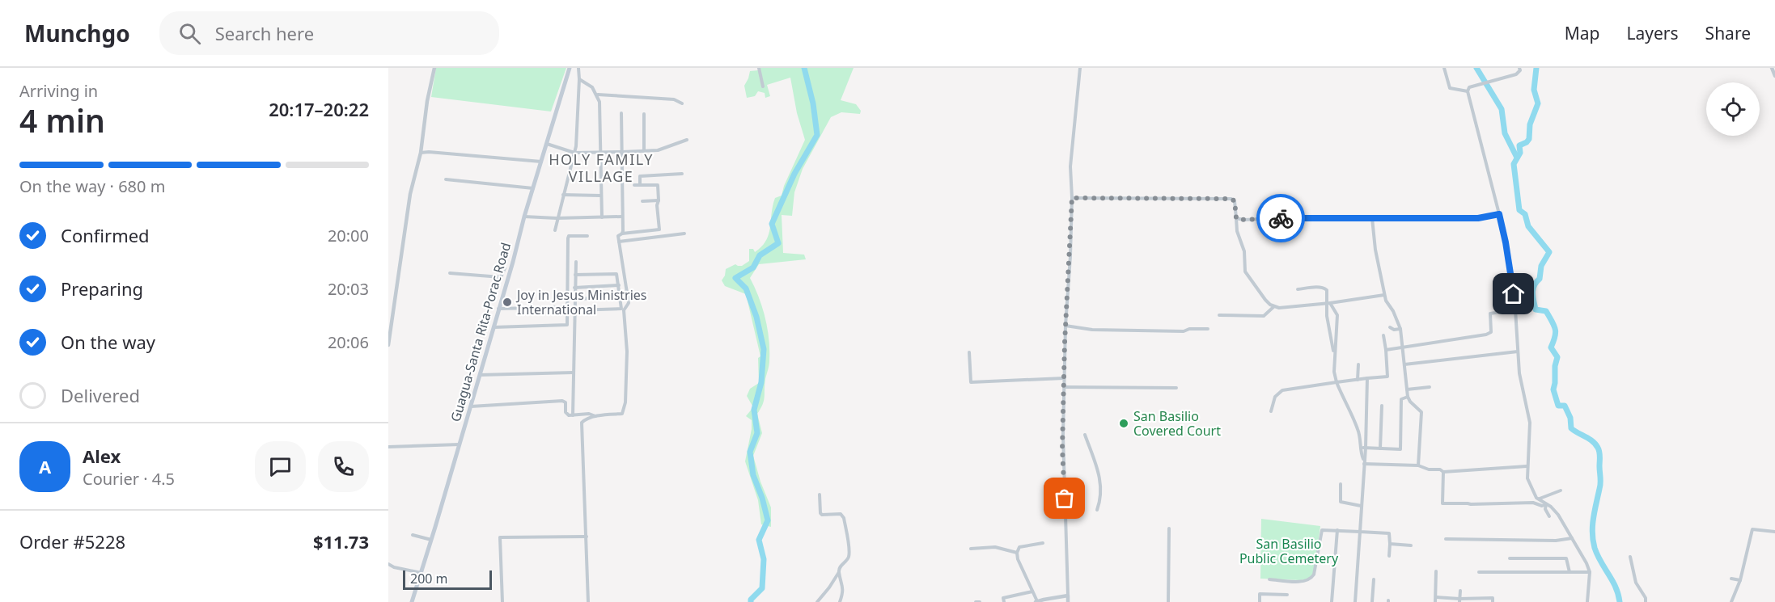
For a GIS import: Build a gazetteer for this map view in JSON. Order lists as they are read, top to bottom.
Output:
{
  "streets": {
    "main road": ["Guagua-Santa Rita-Porac Road"]
  },
  "districts": ["HOLY FAMILY VILLAGE"],
  "parks": ["San Basilio Public Cemetery"],
  "places": ["Joy in Jesus Ministries International", "San Basilio Covered Court"],
  "scale_bar": "200 m",
  "page": {
    "header": "Munchgo",
    "search": "Search here",
    "nav": ["Map", "Layers", "Share"],
    "heading": ["4 min", "Arriving in", "20:17–20:22"],
    "panel": [
      "Alex",
      "Courier · 4.5",
      "Order #5228",
      "$11.73"
    ],
    "bar": "On the way · 680 m",
    "list": [
      ["Confirmed", "20:00"],
      ["Preparing", "20:03"],
      ["On the way", "20:06"],
      "Delivered"
    ],
    "round": "A",
    "scale": "200 m"
  }
}
